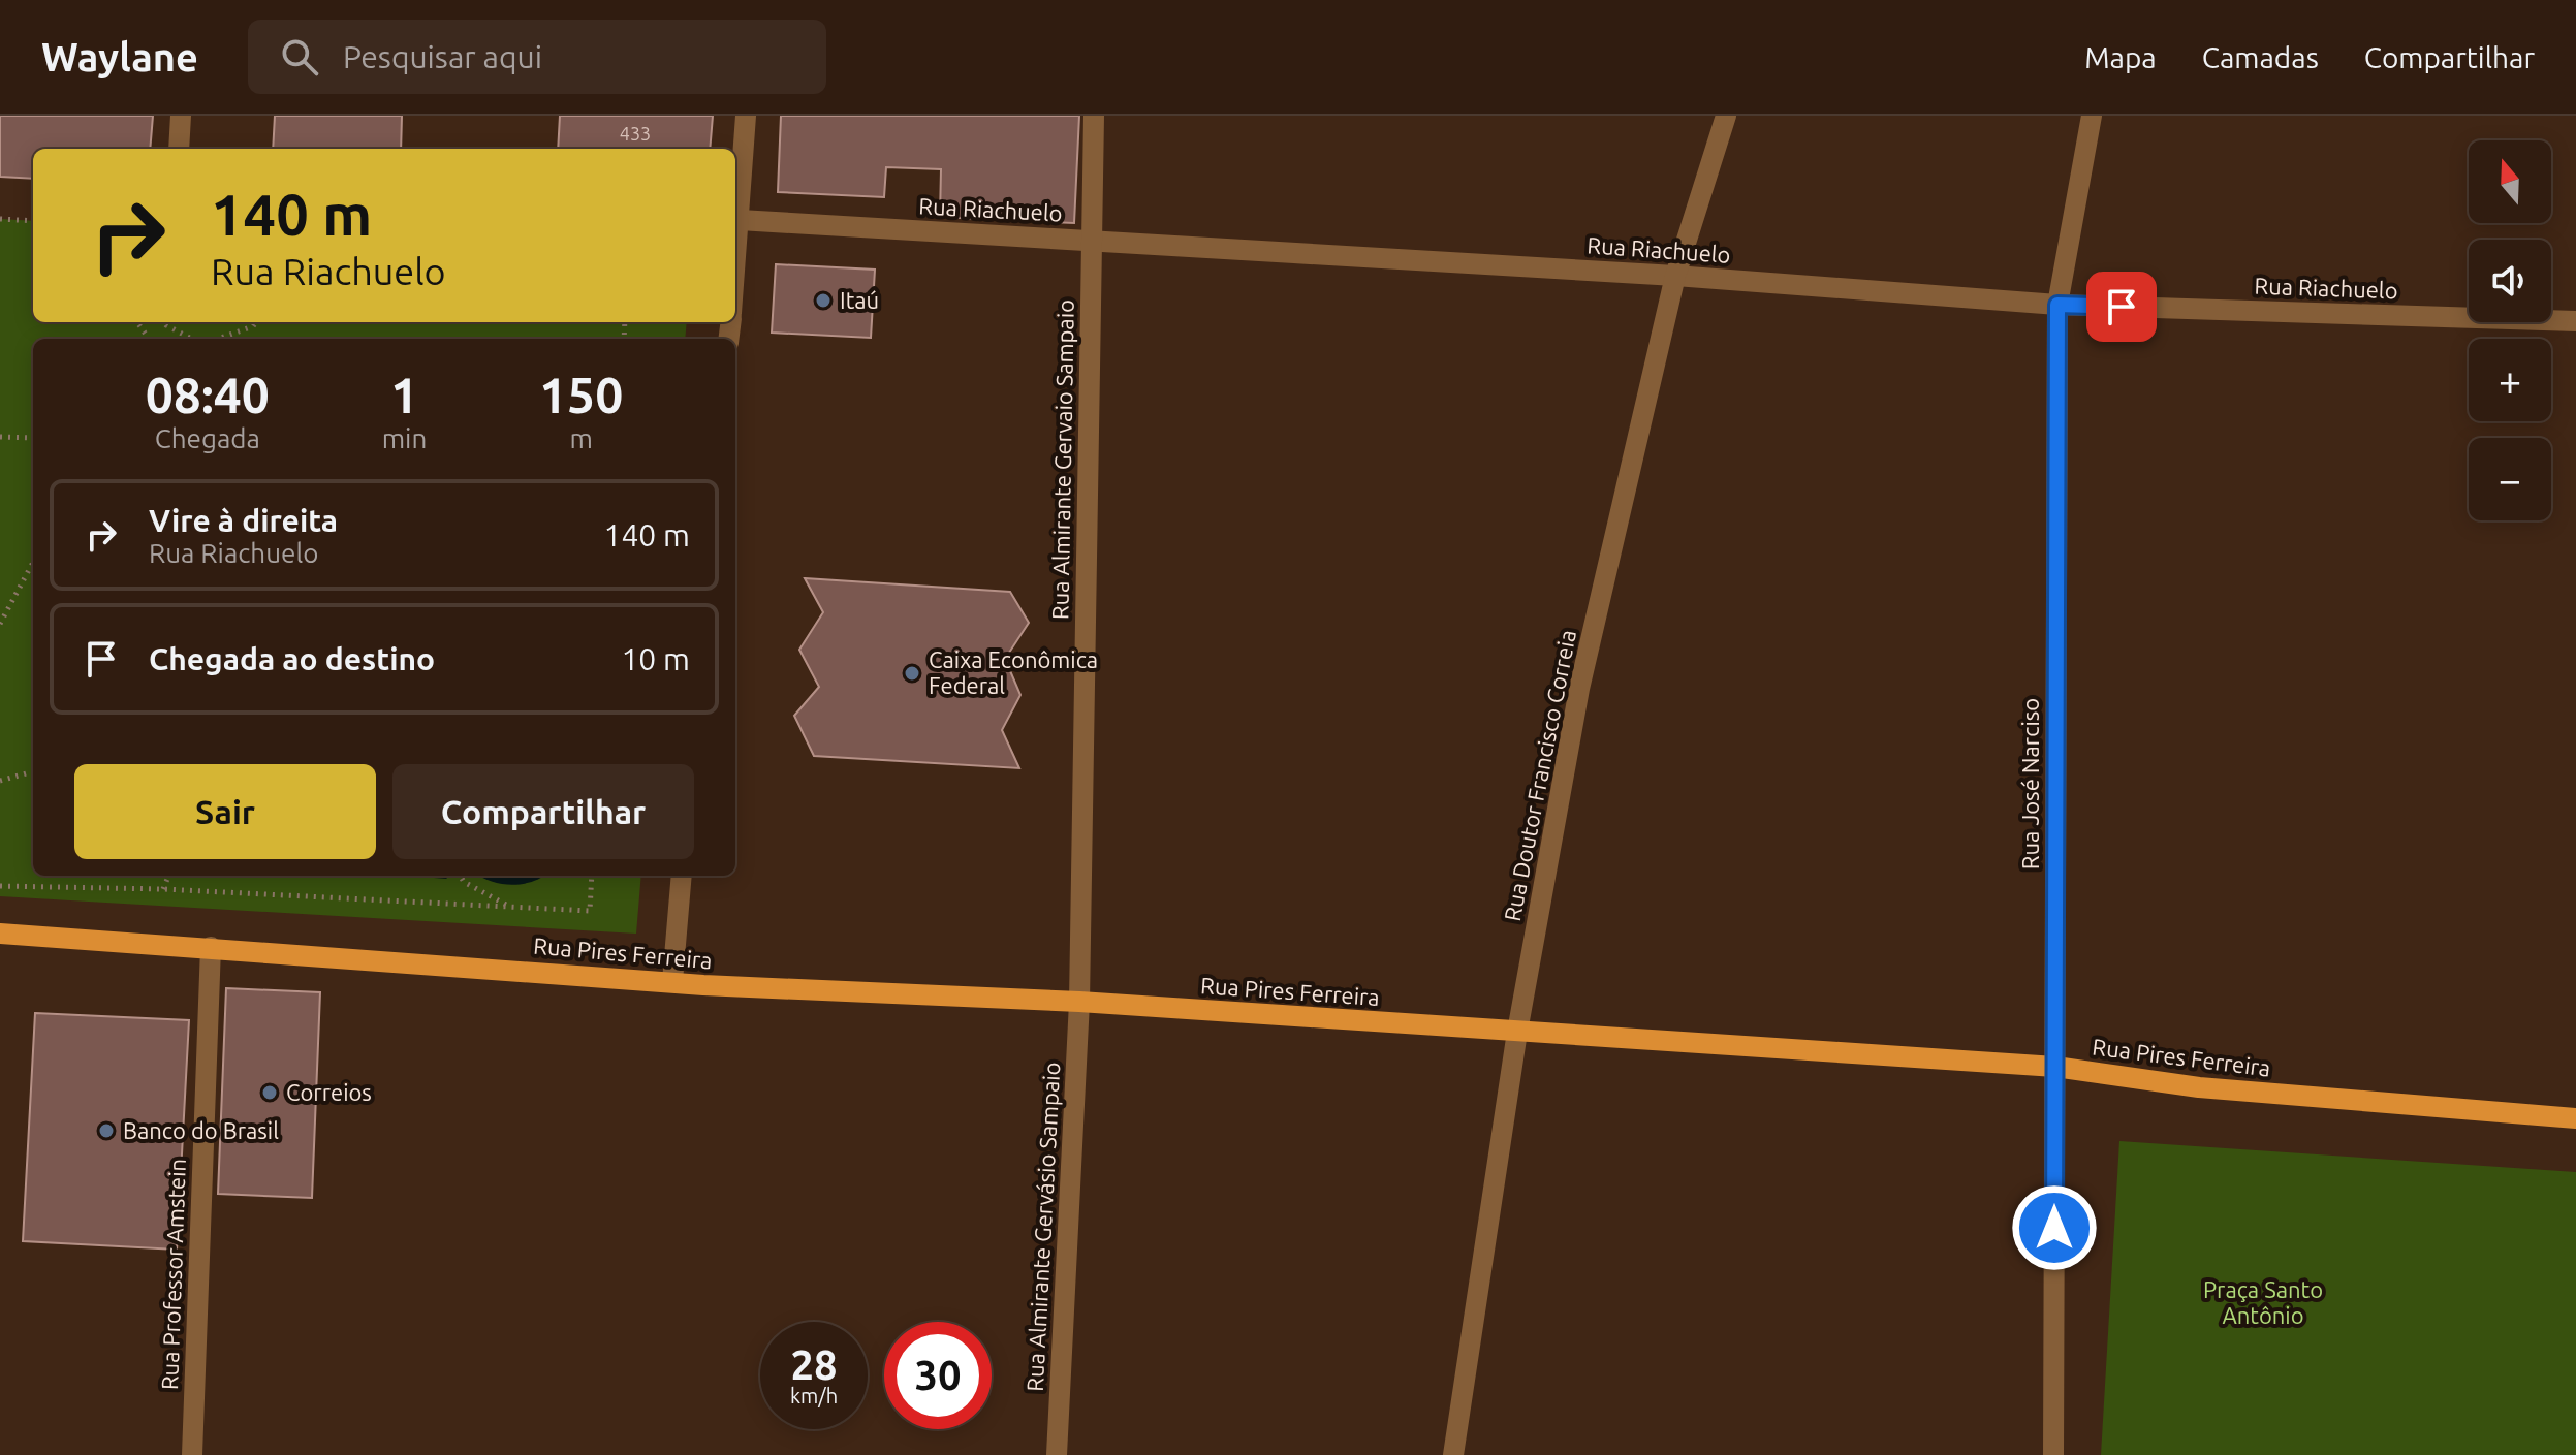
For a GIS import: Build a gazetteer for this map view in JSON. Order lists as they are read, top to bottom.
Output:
{
  "streets": {
    "main road": ["Rua Pires Ferreira"],
    "street": [
      "Rua Riachuelo",
      "Rua Almirante Gervaio Sampaio",
      "Rua Doutor Francisco Correia",
      "Rua José Narciso",
      "Rua Almirante Gervásio Sampaio",
      "Rua Professor Amstein"
    ]
  },
  "crossings": [
    ["Rua Riachuelo", "Rua Almirante Gervaio Sampaio"],
    ["Rua Riachuelo", "Rua Doutor Francisco Correia"],
    ["Rua Riachuelo", "Rua José Narciso"],
    ["Rua Almirante Gervaio Sampaio", "Rua Pires Ferreira"],
    ["Rua Almirante Gervaio Sampaio", "Rua Almirante Gervásio Sampaio"],
    ["Rua Doutor Francisco Correia", "Rua Pires Ferreira"],
    ["Rua José Narciso", "Rua Pires Ferreira"],
    ["Rua Pires Ferreira", "Rua Almirante Gervásio Sampaio"],
    ["Rua Pires Ferreira", "Rua Professor Amstein"]
  ],
  "parks": ["Praça Santo Antônio"],
  "places": [
    "Itaú",
    "Caixa Econômica Federal",
    "Correios",
    "Banco do Brasil"
  ],
  "house_numbers": ["433"],
  "north": "top",
  "page": {
    "header": "Waylane",
    "search": "Pesquisar aqui",
    "nav": ["Mapa", "Camadas", "Compartilhar"],
    "map_buttons": ["+", "−"],
    "turn": ["140 m", "Rua Riachuelo"],
    "eta": [
      "08:40",
      "Chegada",
      "1",
      "min",
      "150",
      "m"
    ],
    "list": [
      {
        "name": "Vire à direita",
        "note": "Rua Riachuelo",
        "value": "140 m"
      },
      {
        "name": "Chegada ao destino",
        "value": "10 m"
      }
    ],
    "buttons": ["Sair", "Compartilhar"],
    "speed": "28 km/h",
    "limit": "30"
  }
}
